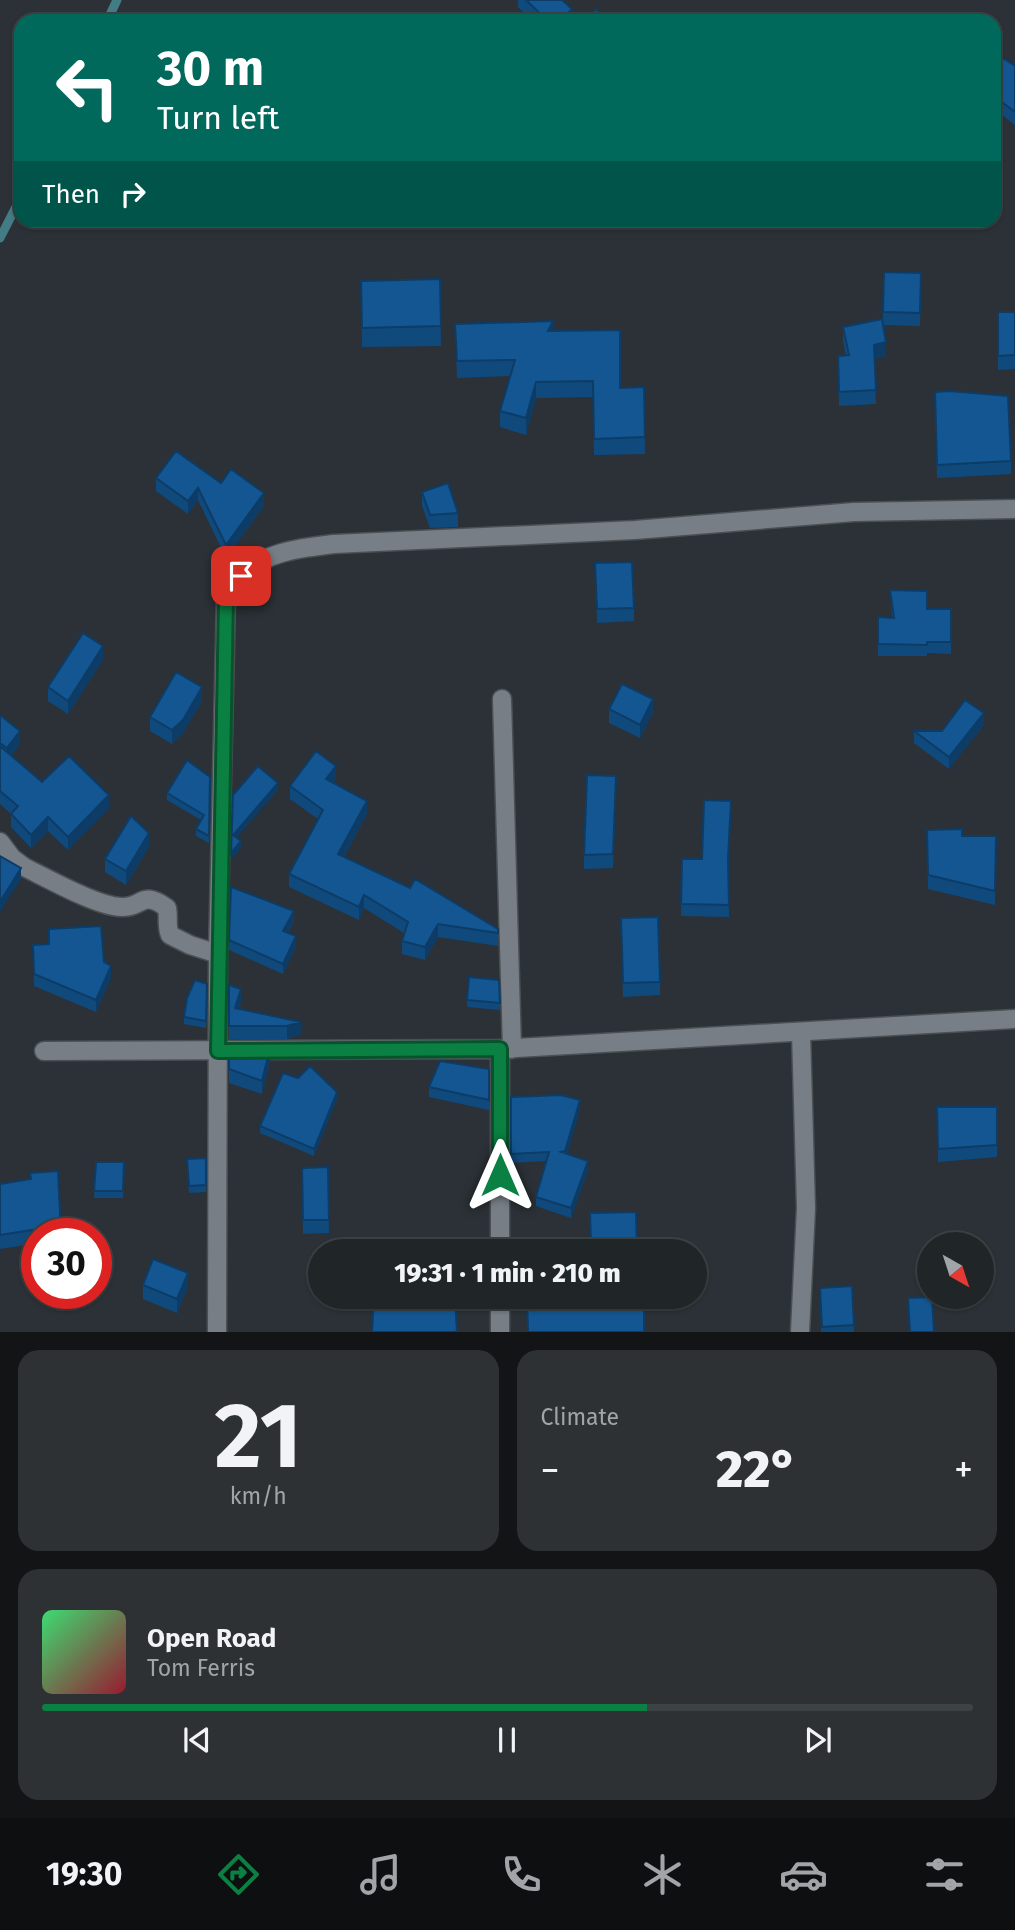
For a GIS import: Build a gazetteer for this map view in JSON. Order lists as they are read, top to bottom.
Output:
{
  "north": "bottom right",
  "page": {
    "turn": ["30 m", "Turn left"],
    "then": "Then",
    "limit": "30",
    "trip": "19:31 · 1 min · 210 m",
    "tile": [
      ["21", "km/h"],
      "Climate"
    ],
    "heat": ["−", "22°", "+"],
    "song": ["Open Road", "Tom Ferris"],
    "tabs": "19:30"
  }
}
